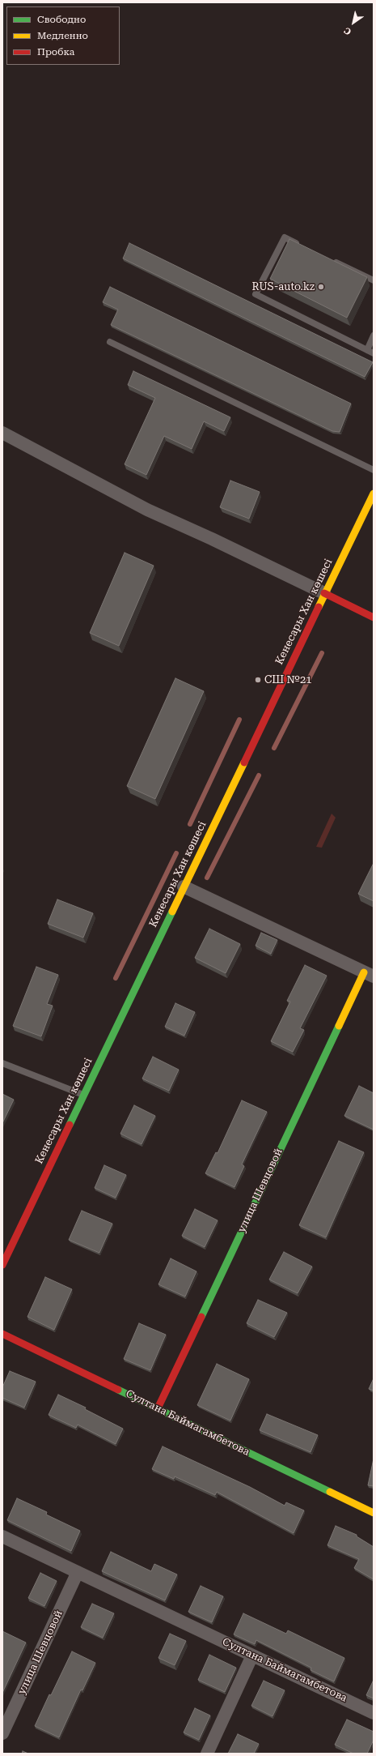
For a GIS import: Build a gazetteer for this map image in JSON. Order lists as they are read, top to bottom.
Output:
{
  "streets": {
    "street": ["Кенесары Хан көшесі", "улица Шевцовой", "Султана Баймагамбетова"]
  },
  "crossings": [
    ["улица Шевцовой", "Султана Баймагамбетова"]
  ],
  "places": ["RUS-auto.kz", "СШ №21"],
  "legend": ["Свободно", "Медленно", "Пробка"],
  "north": "bottom left"
}
